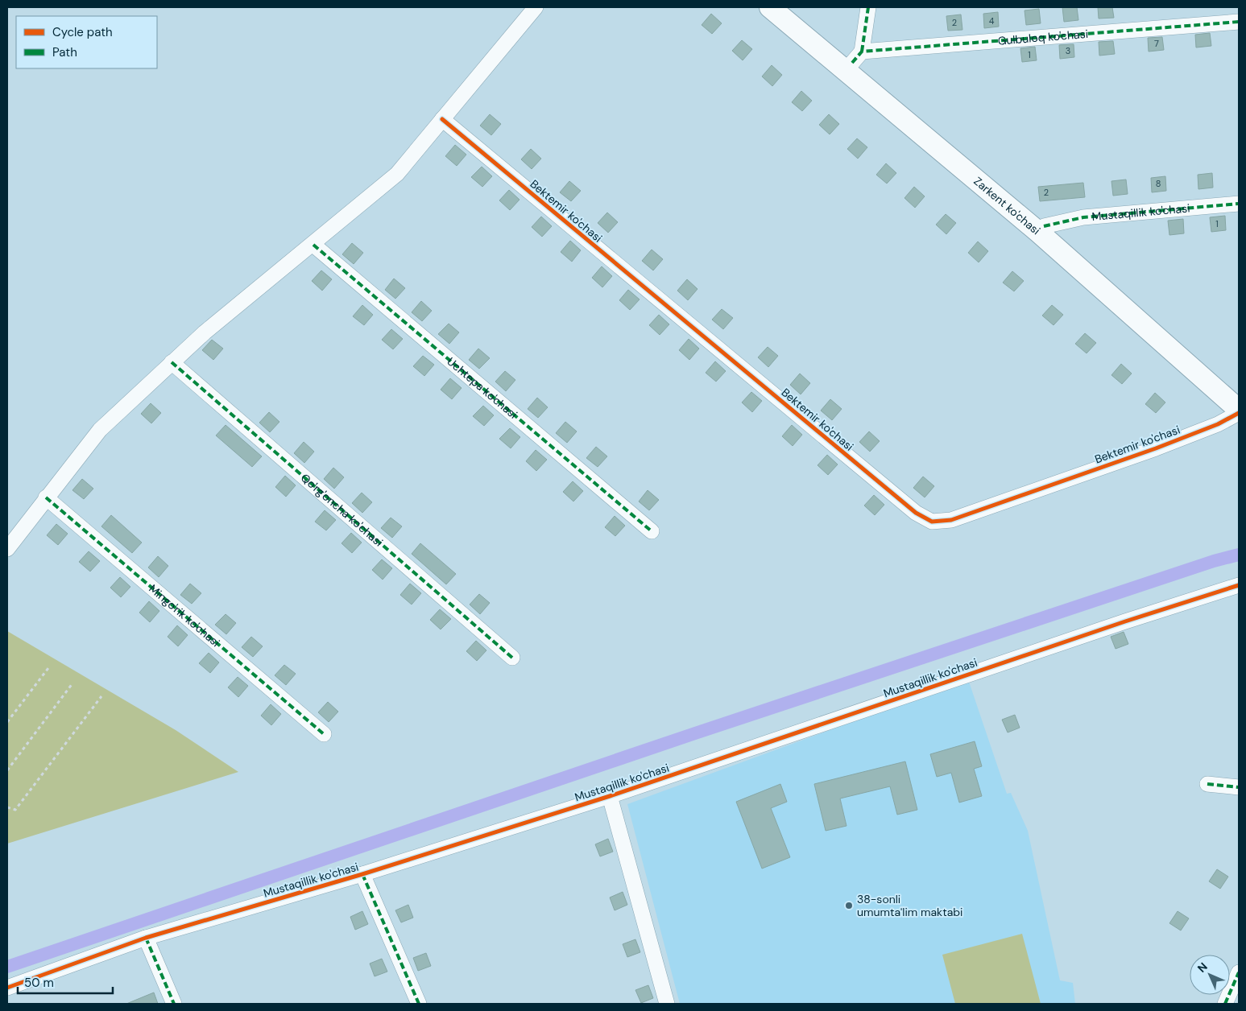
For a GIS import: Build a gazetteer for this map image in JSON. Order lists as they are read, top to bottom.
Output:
{
  "streets": {
    "main road": ["Zarkent ko'chasi"],
    "street": [
      "Gulbuloq ko'chasi",
      "Bektemir ko'chasi",
      "Mustaqillik ko'chasi",
      "Uchtepa ko'chasi",
      "Qo'rg'oncha ko'chasi",
      "Mingo'rik ko'chasi"
    ]
  },
  "crossings": [
    ["Gulbuloq ko'chasi", "Zarkent ko'chasi"],
    ["Zarkent ko'chasi", "Mustaqillik ko'chasi"]
  ],
  "places": ["38-sonli umumta'lim maktabi"],
  "house_numbers": [
    "4",
    "2",
    "7",
    "3",
    "1",
    "8",
    "2",
    "1"
  ],
  "legend": ["Cycle path", "Path"],
  "scale_bar": "50 m",
  "north": "top left"
}
